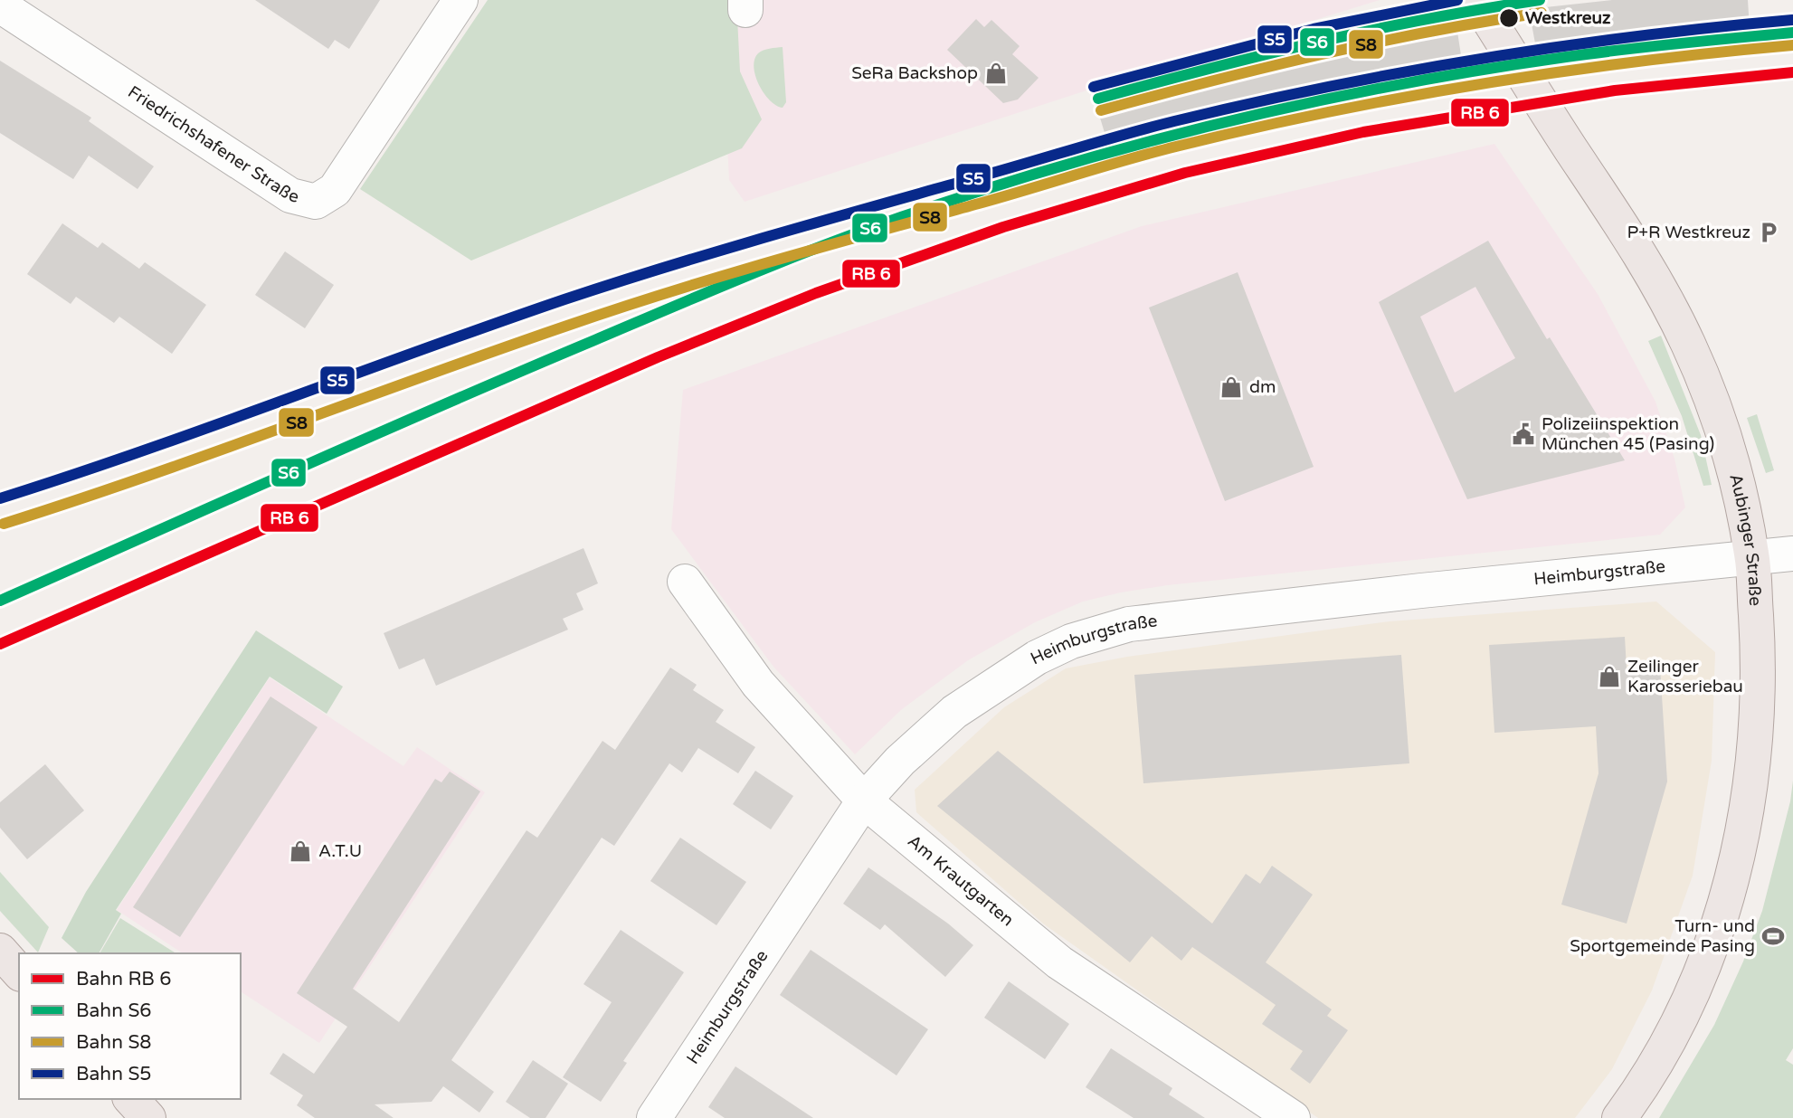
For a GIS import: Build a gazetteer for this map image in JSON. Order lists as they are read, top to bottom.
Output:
{
  "streets": {
    "main road": ["Aubinger Straße"],
    "street": ["Friedrichshafener Straße", "Heimburgstraße", "Am Krautgarten"]
  },
  "crossings": [
    ["Aubinger Straße", "Heimburgstraße"],
    ["Heimburgstraße", "Am Krautgarten"]
  ],
  "places": {
    "other": ["Westkreuz"],
    "shop": [
      "SeRa Backshop",
      "dm",
      "Zeilinger Karosseriebau",
      "A.T.U"
    ],
    "parking": ["P+R Westkreuz"],
    "public building": ["Polizeiinspektion München 45 (Pasing)"],
    "sports": ["Turn- und Sportgemeinde Pasing"]
  },
  "lines": ["rail line S6", "rail line S5", "rail line S8"],
  "legend": [
    "Bahn RB 6",
    "Bahn S6",
    "Bahn S8",
    "Bahn S5"
  ]
}
